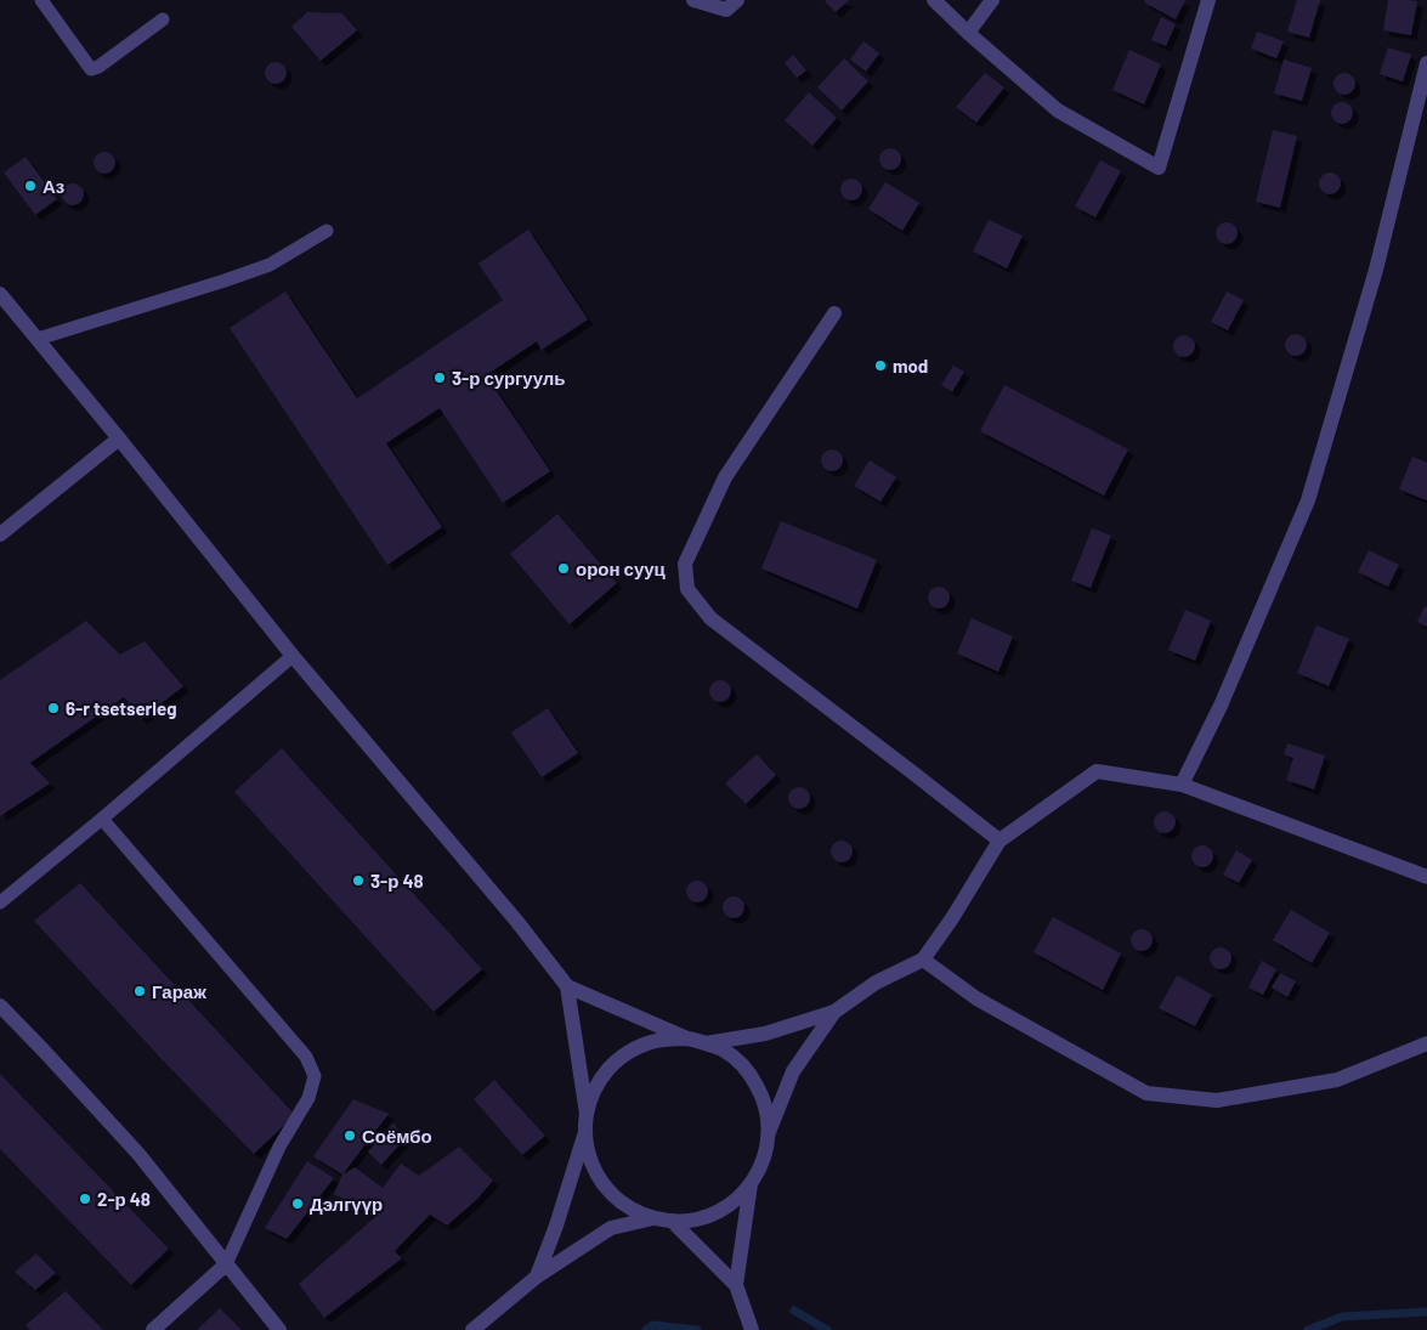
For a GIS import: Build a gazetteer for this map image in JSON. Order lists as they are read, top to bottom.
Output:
{
  "places": [
    "Аз",
    "mod",
    "3-р сургууль",
    "орон сууц",
    "6-r tsetserleg",
    "3-р 48",
    "Гараж",
    "Соёмбо",
    "2-р 48",
    "Дэлгүүр"
  ]
}
